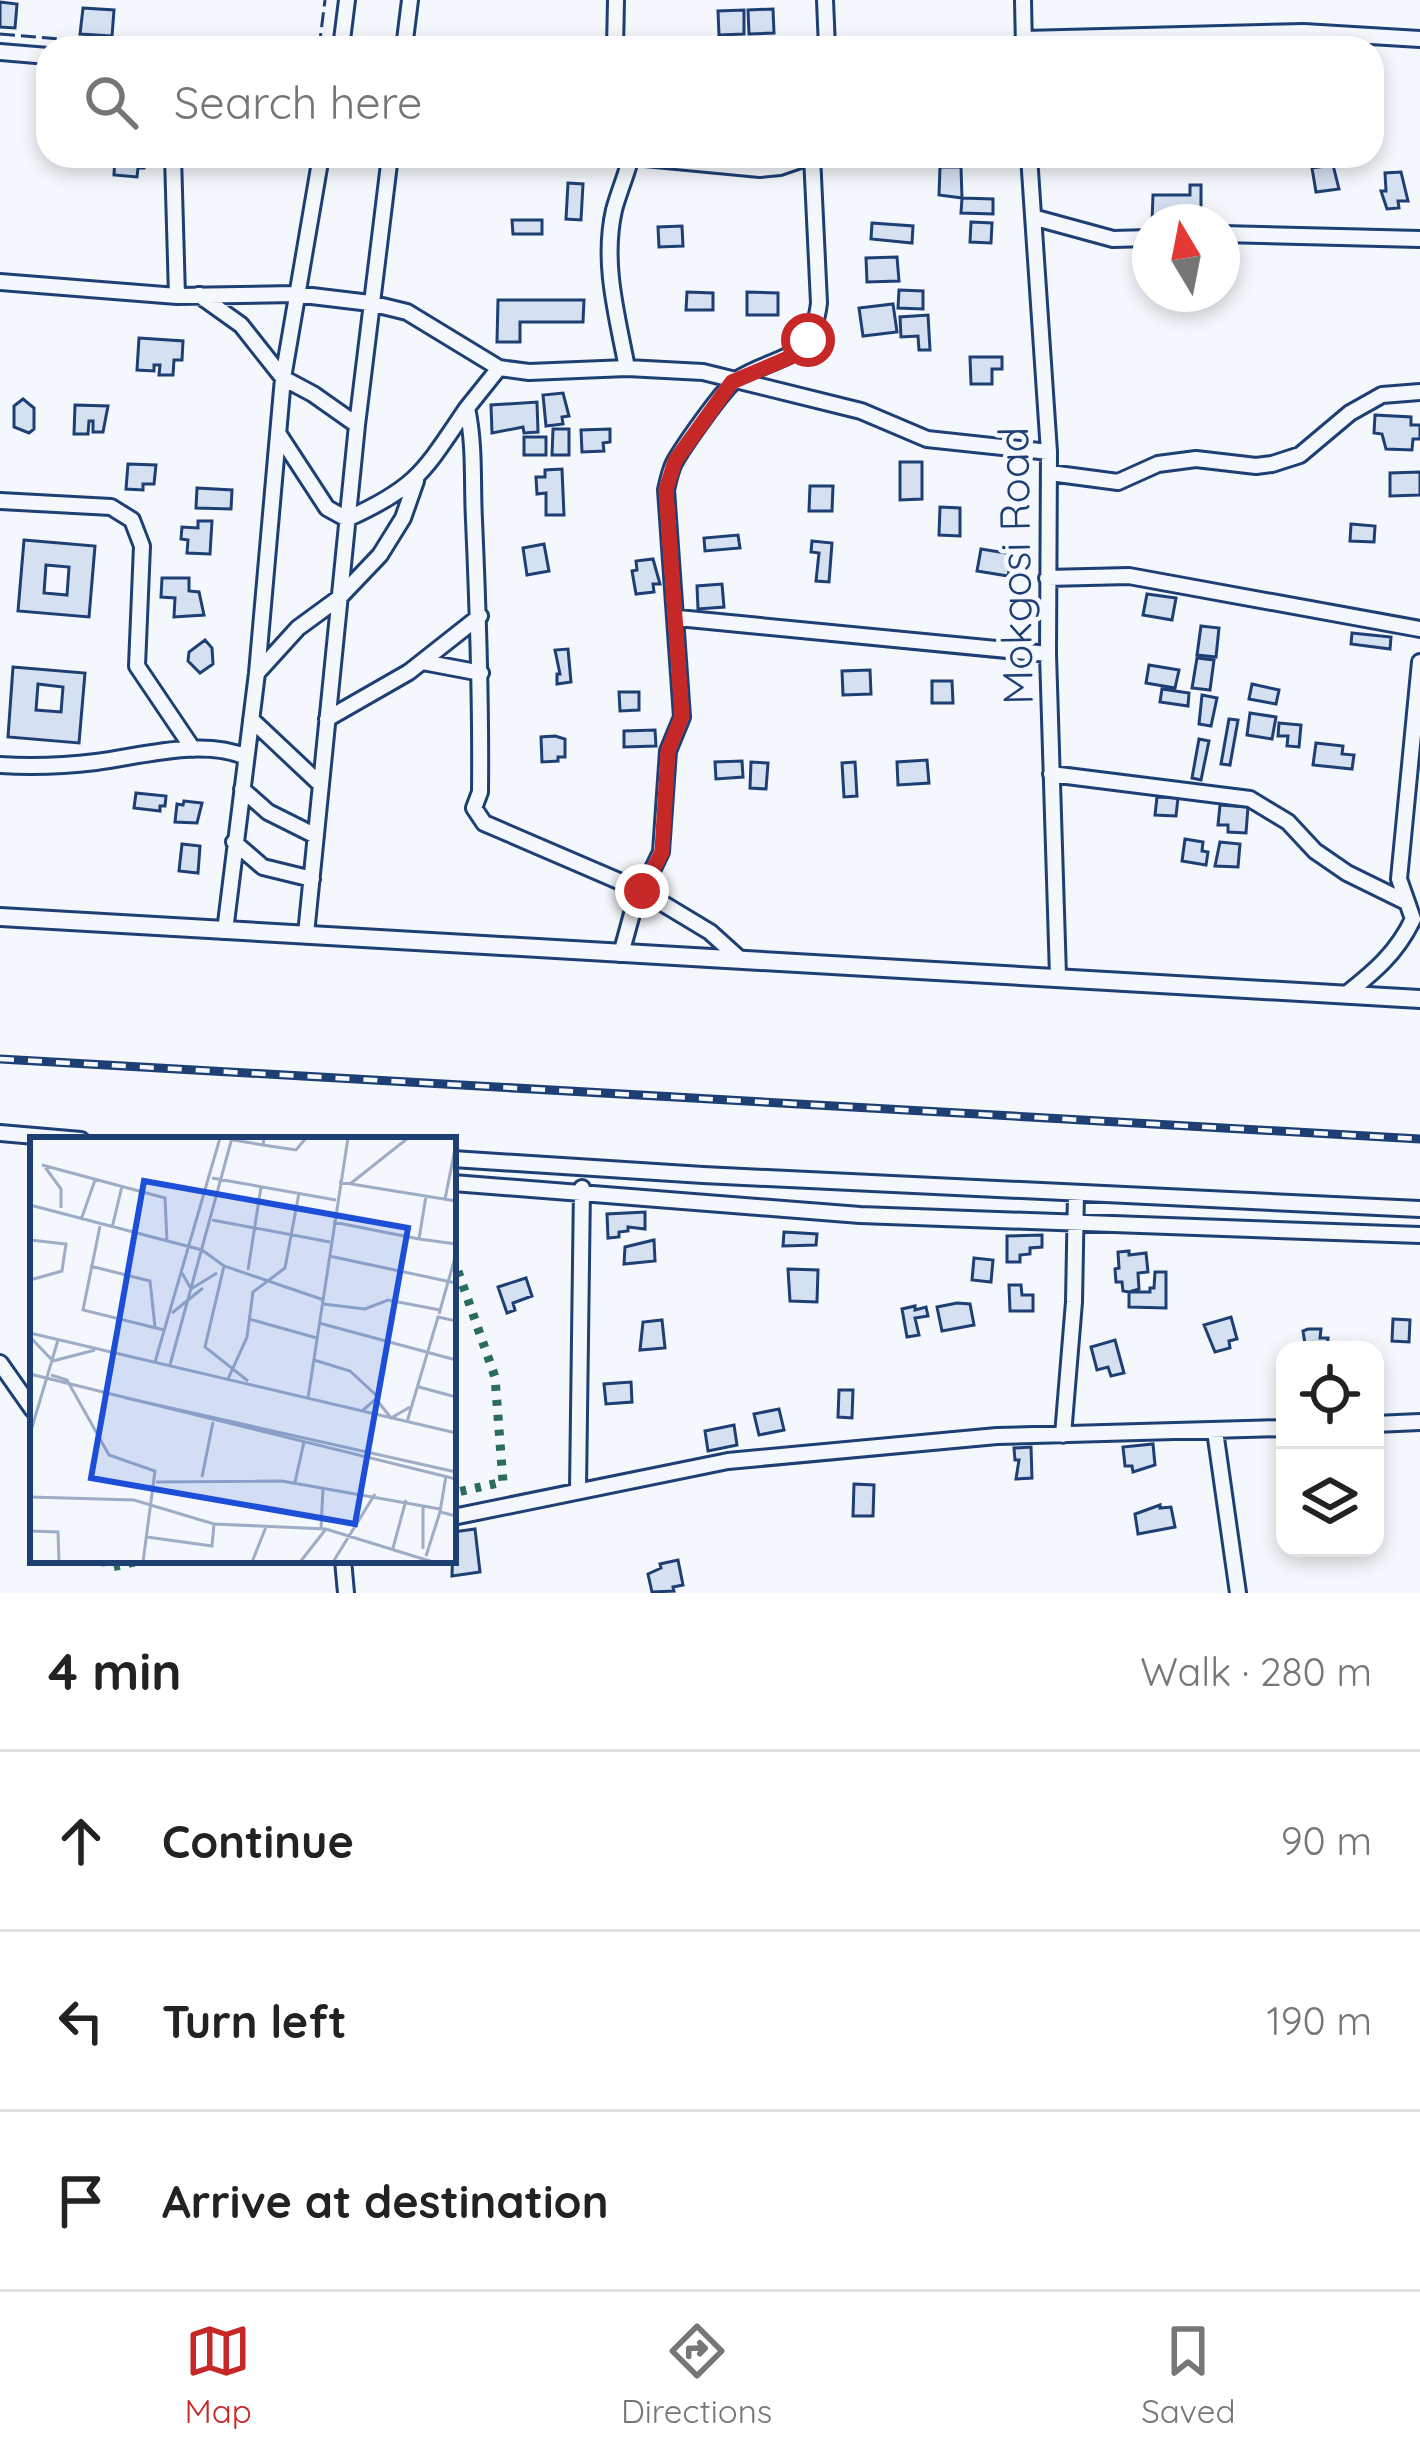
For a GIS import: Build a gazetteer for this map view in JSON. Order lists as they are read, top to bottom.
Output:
{
  "streets": {
    "street": ["Mokgosi Road"]
  },
  "north": "top",
  "page": {
    "search": "Search here",
    "heading": ["4 min", "Walk · 280 m"],
    "list": [
      ["Continue", "90 m"],
      ["Turn left", "190 m"],
      "Arrive at destination"
    ],
    "nav": ["Map", "Directions", "Saved"]
  }
}
